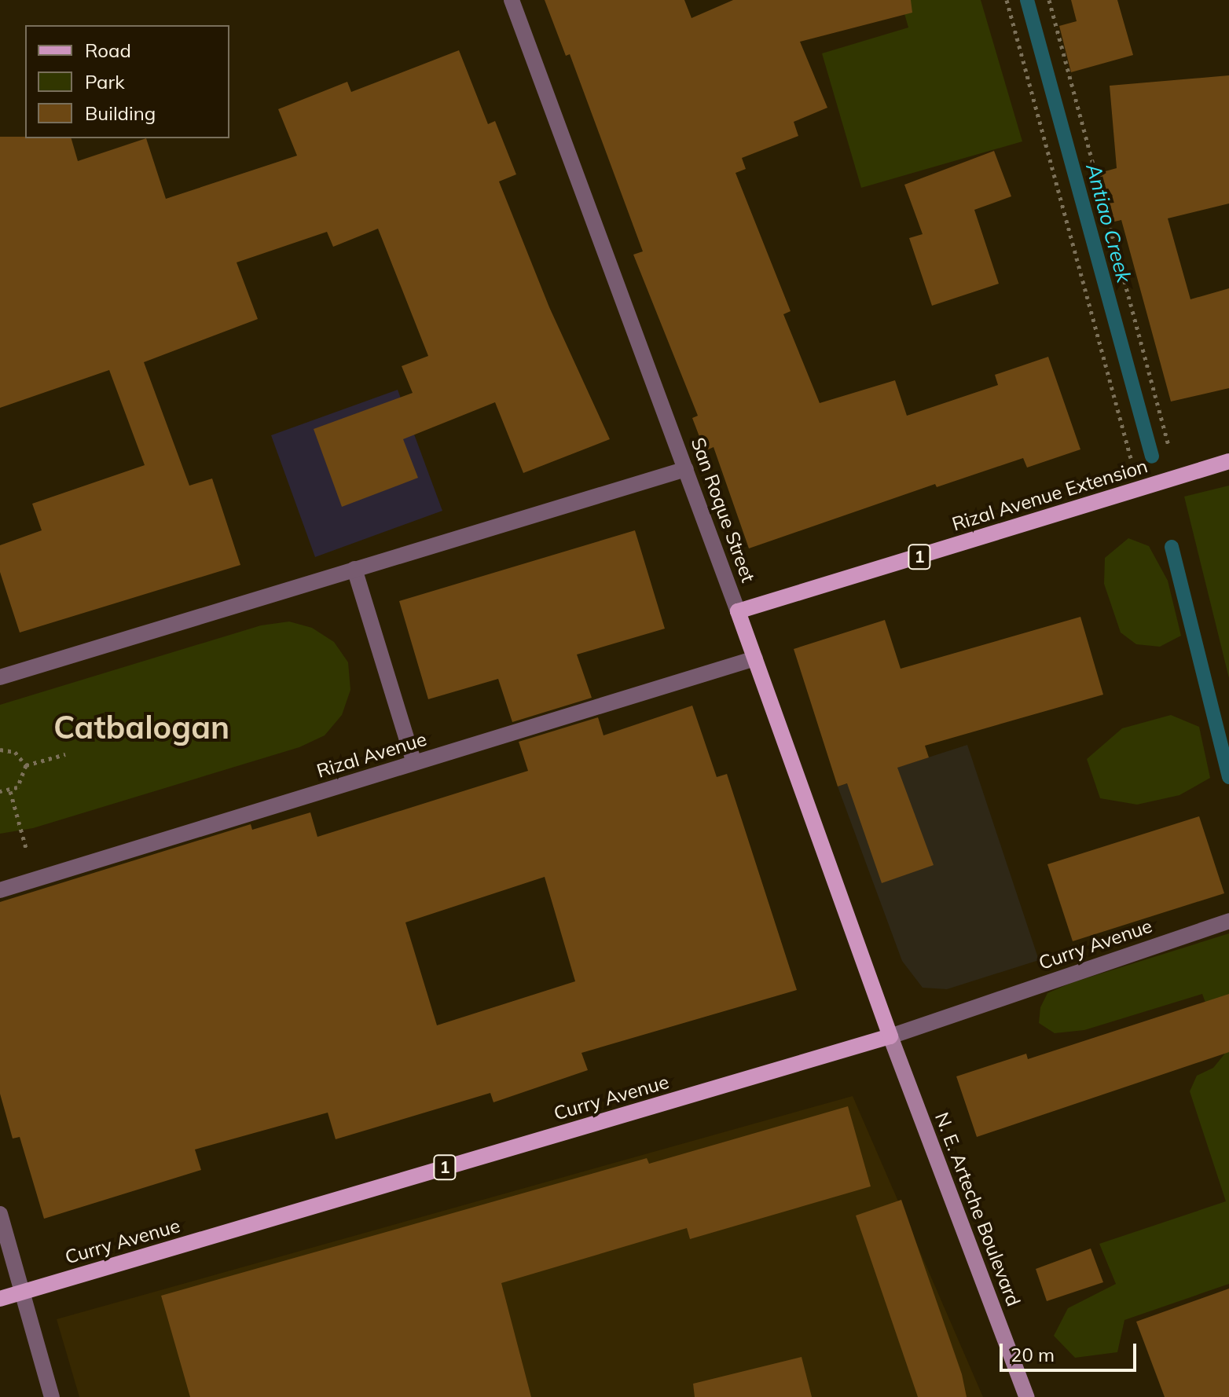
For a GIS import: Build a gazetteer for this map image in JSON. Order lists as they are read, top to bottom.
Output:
{
  "streets": {
    "main road": [
      "Rizal Avenue Extension",
      "San Roque Street",
      "1",
      "Curry Avenue",
      "N. E. Arteche Boulevard"
    ],
    "street": ["Rizal Avenue"]
  },
  "crossings": [
    ["Rizal Avenue Extension", "San Roque Street"],
    ["San Roque Street", "Rizal Avenue"],
    ["San Roque Street", "Curry Avenue"],
    ["San Roque Street", "N. E. Arteche Boulevard"],
    ["Curry Avenue", "N. E. Arteche Boulevard"]
  ],
  "districts": ["Catbalogan"],
  "water": ["Antiao Creek"],
  "legend": ["Road", "Park", "Building"],
  "scale_bar": "20 m"
}
